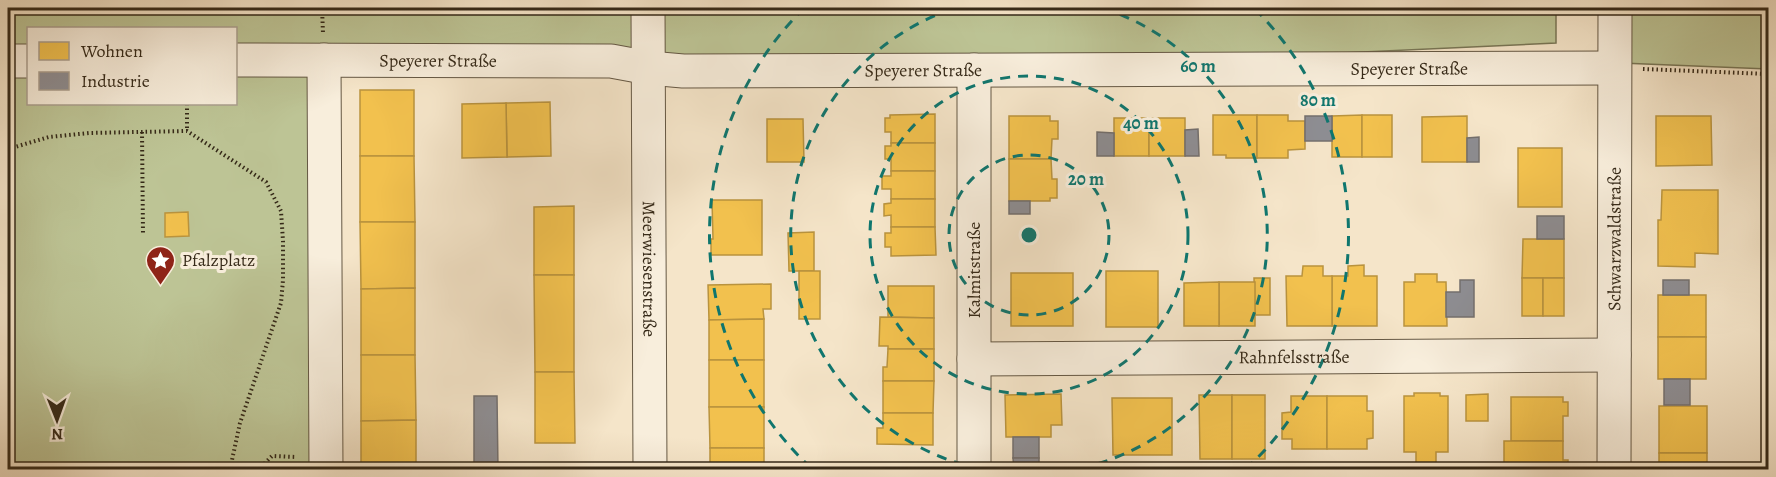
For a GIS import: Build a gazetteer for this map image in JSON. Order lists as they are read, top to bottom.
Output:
{
  "streets": {
    "street": [
      "Speyerer Straße",
      "Schwarzwaldstraße",
      "Meerwiesenstraße",
      "Kalmitstraße",
      "Rahnfelsstraße"
    ]
  },
  "crossings": [
    ["Speyerer Straße", "Schwarzwaldstraße"],
    ["Speyerer Straße", "Meerwiesenstraße"],
    ["Speyerer Straße", "Kalmitstraße"],
    ["Schwarzwaldstraße", "Rahnfelsstraße"],
    ["Kalmitstraße", "Rahnfelsstraße"]
  ],
  "places": {
    "place": ["Pfalzplatz"]
  },
  "legend": ["Wohnen", "Industrie"],
  "north": "bottom",
  "rings": [
    "60 m",
    "80 m",
    "40 m",
    "20 m"
  ]
}
